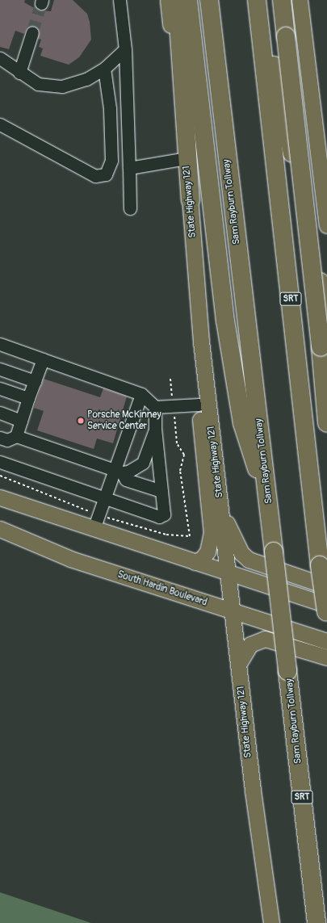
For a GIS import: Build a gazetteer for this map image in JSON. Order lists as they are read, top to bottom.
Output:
{
  "streets": {
    "highway": ["Sam Rayburn Tollway", "SRT"],
    "main road": ["State Highway 121", "South Hardin Boulevard"]
  },
  "crossings": [
    ["State Highway 121", "South Hardin Boulevard"]
  ],
  "places": ["Porsche McKinney Service Center"]
}
